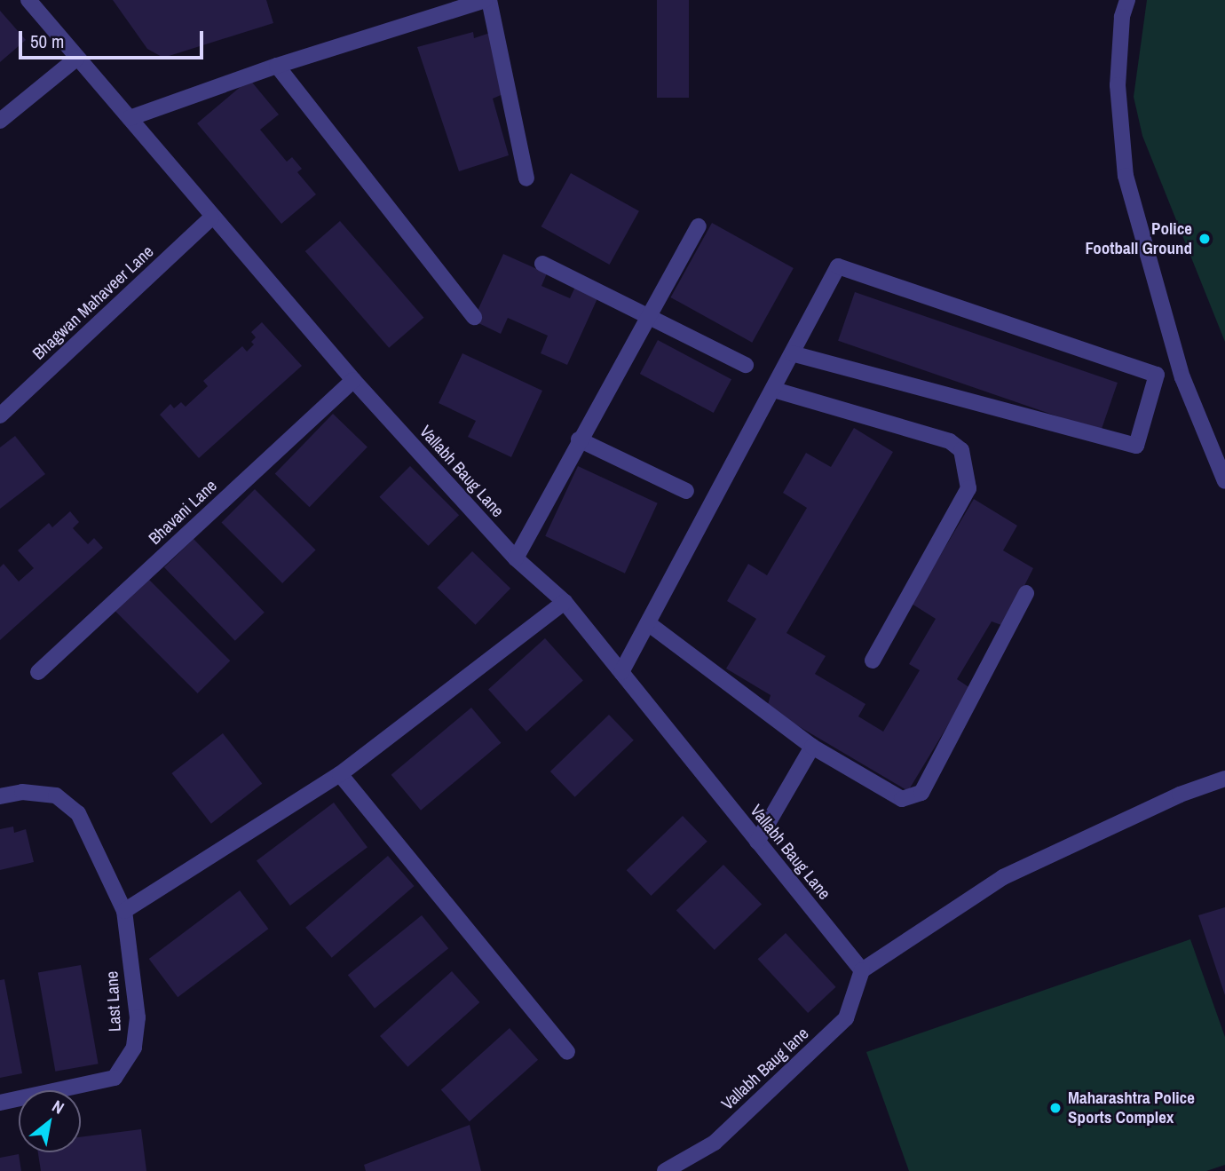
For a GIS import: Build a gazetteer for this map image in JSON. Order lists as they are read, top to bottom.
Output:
{
  "streets": {
    "street": [
      "Bhagwan Mahaveer Lane",
      "Vallabh Baug Lane",
      "Bhavani Lane",
      "Last Lane",
      "Vallabh Baug lane"
    ]
  },
  "crossings": [
    ["Bhagwan Mahaveer Lane", "Vallabh Baug Lane"],
    ["Vallabh Baug Lane", "Bhavani Lane"],
    ["Vallabh Baug Lane", "Vallabh Baug lane"]
  ],
  "places": ["Police Football Ground", "Maharashtra Police Sports Complex"],
  "scale_bar": "50 m",
  "north": "top right"
}
